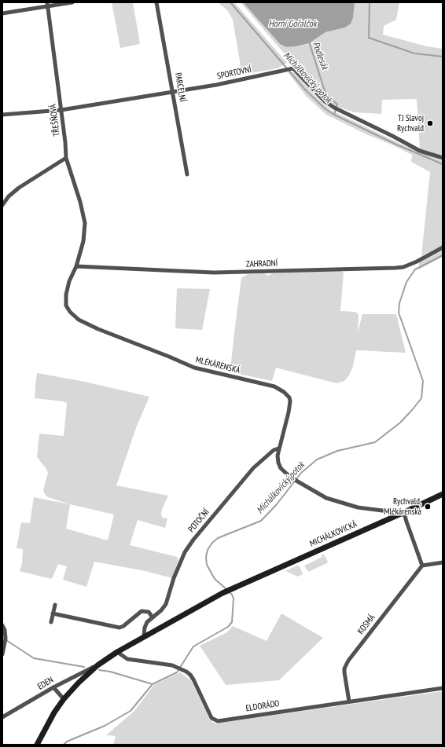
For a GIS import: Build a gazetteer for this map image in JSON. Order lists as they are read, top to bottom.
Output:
{
  "streets": {
    "street": [
      "SPORTOVNÍ",
      "PARCELNÍ",
      "TŘEŠŇOVÁ",
      "ZAHRADNÍ",
      "MLÉKÁRENSKÁ",
      "POTOČNÍ",
      "MICHÁLKOVICKÁ",
      "KOSMÁ",
      "EDEN",
      "ELDORÁDO"
    ]
  },
  "crossings": [
    ["SPORTOVNÍ", "PARCELNÍ"],
    ["SPORTOVNÍ", "TŘEŠŇOVÁ"],
    ["TŘEŠŇOVÁ", "MLÉKÁRENSKÁ"],
    ["ZAHRADNÍ", "MLÉKÁRENSKÁ"],
    ["MLÉKÁRENSKÁ", "POTOČNÍ"],
    ["MLÉKÁRENSKÁ", "MICHÁLKOVICKÁ"],
    ["POTOČNÍ", "MICHÁLKOVICKÁ"],
    ["KOSMÁ", "ELDORÁDO"]
  ],
  "water": ["Horní Gořalčok", "Podlesák", "Michálkovický potok"],
  "places": ["TJ Slavoj Rychvald", "Rychvald, Mlékárenská"]
}
